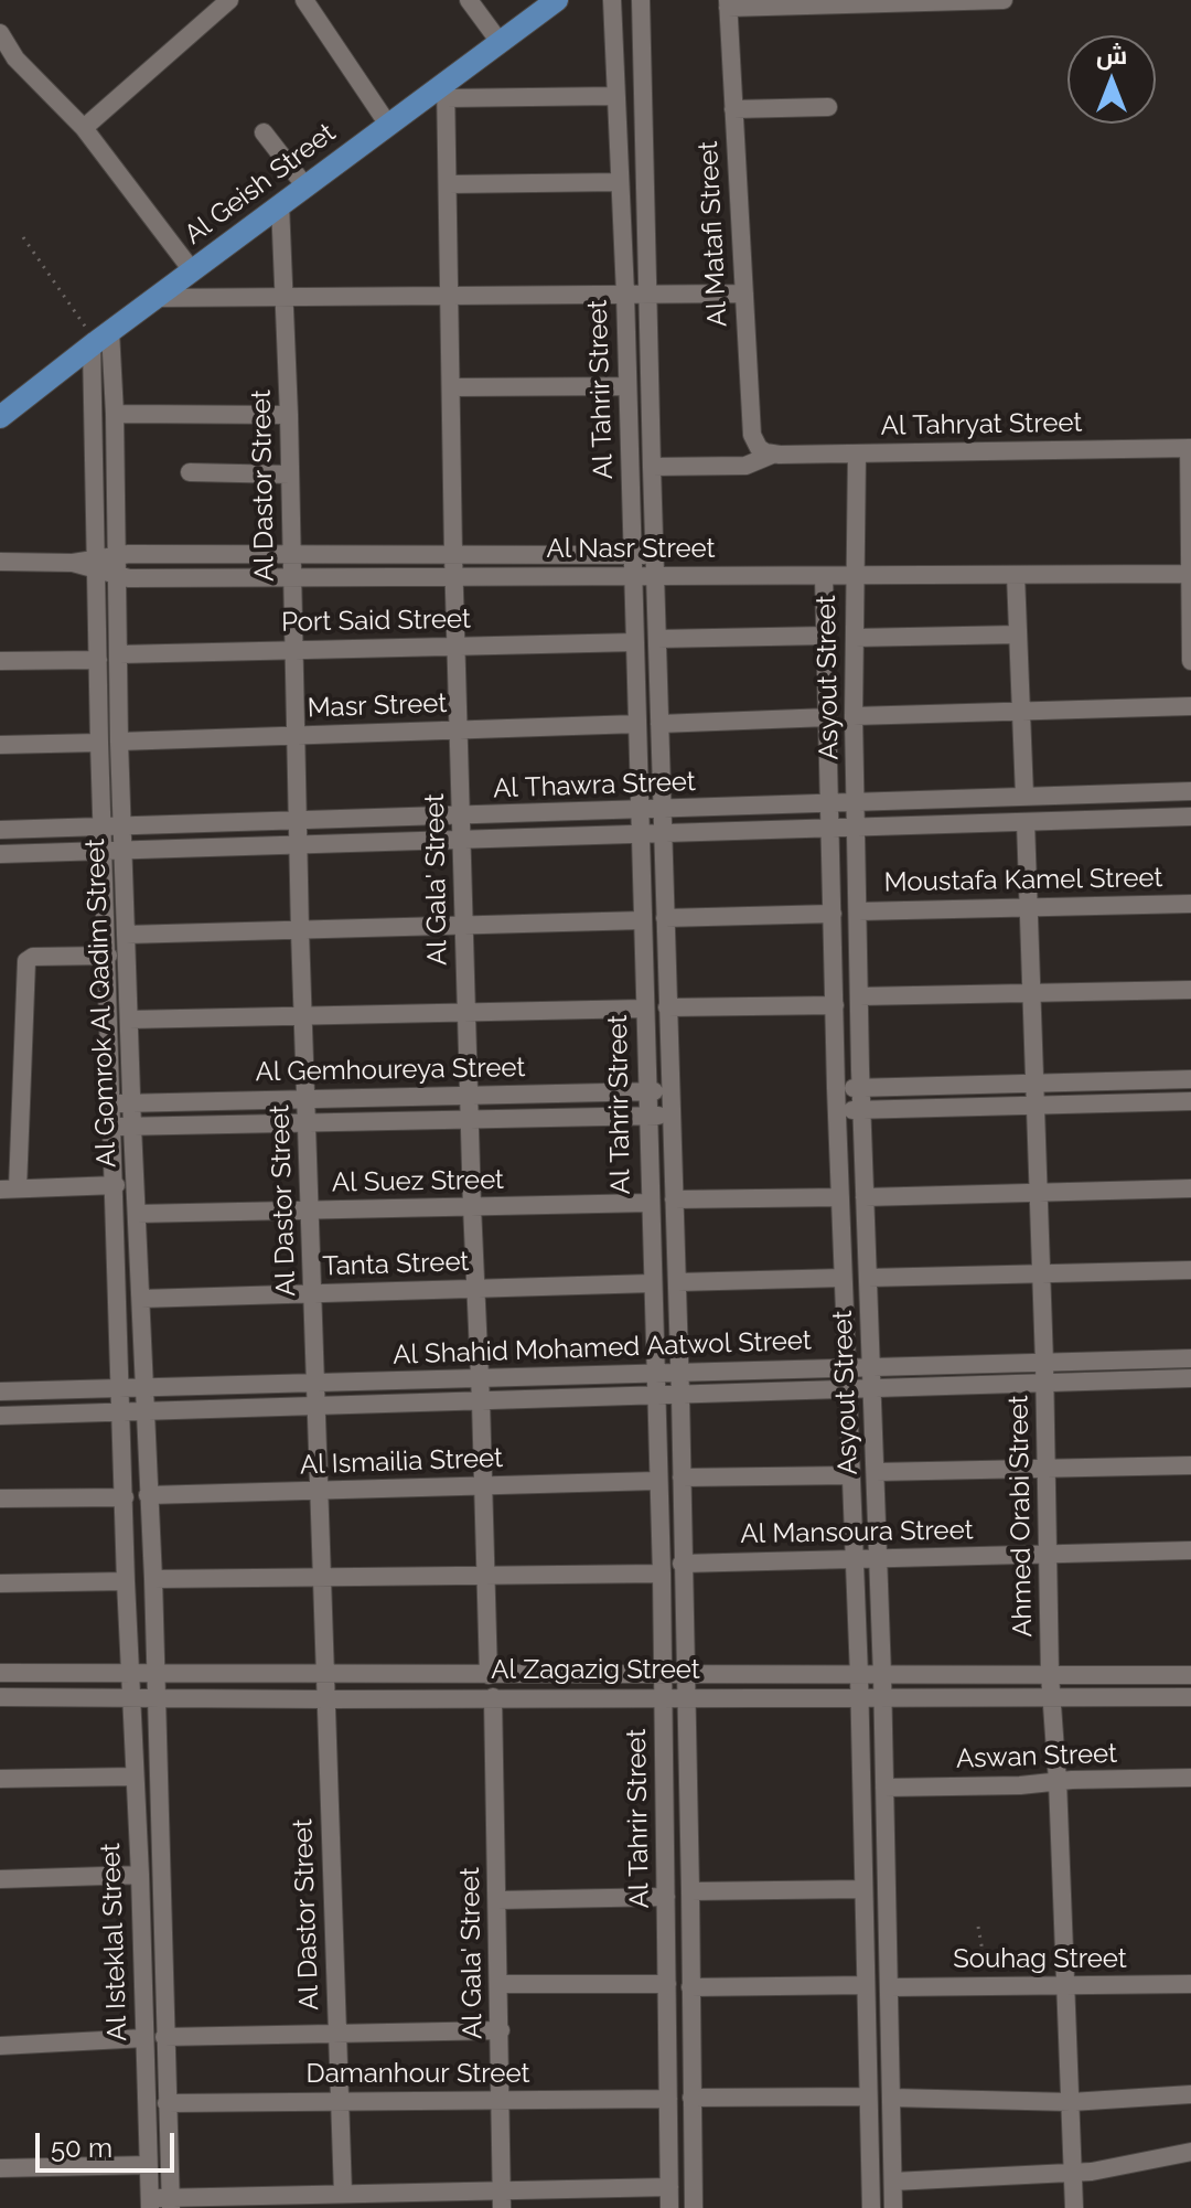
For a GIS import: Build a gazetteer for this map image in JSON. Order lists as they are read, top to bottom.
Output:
{
  "streets": {
    "main road": ["Al Geish Street"],
    "street": [
      "Al Matafi Street",
      "Al Tahrir Street",
      "Al Tahryat Street",
      "Al Dastor Street",
      "Al Nasr Street",
      "Port Said Street",
      "Asyout Street",
      "Masr Street",
      "Al Thawra Street",
      "Al Gala' Street",
      "Moustafa Kamel Street",
      "Al Gomrok Al Qadim Street",
      "Al Gemhoureya Street",
      "Al Suez Street",
      "Tanta Street",
      "Al Shahid Mohamed Aatwol Street",
      "Al Ismailia Street",
      "Ahmed Orabi Street",
      "Al Mansoura Street",
      "Al Zagazig Street",
      "Aswan Street",
      "Al Isteklal Street",
      "Souhag Street",
      "Damanhour Street"
    ]
  },
  "crossings": [
    ["Al Geish Street", "Al Dastor Street"],
    ["Al Geish Street", "Al Gala' Street"],
    ["Al Geish Street", "Al Gomrok Al Qadim Street"],
    ["Al Matafi Street", "Al Tahryat Street"],
    ["Al Tahrir Street", "Al Tahryat Street"],
    ["Al Tahrir Street", "Al Nasr Street"],
    ["Al Tahrir Street", "Port Said Street"],
    ["Al Tahrir Street", "Masr Street"],
    ["Al Tahrir Street", "Al Thawra Street"],
    ["Al Tahrir Street", "Al Gemhoureya Street"],
    ["Al Tahrir Street", "Al Suez Street"],
    ["Al Tahrir Street", "Tanta Street"],
    ["Al Tahrir Street", "Al Shahid Mohamed Aatwol Street"],
    ["Al Tahrir Street", "Al Ismailia Street"],
    ["Al Tahrir Street", "Al Mansoura Street"],
    ["Al Tahrir Street", "Al Zagazig Street"],
    ["Al Tahrir Street", "Damanhour Street"],
    ["Al Tahryat Street", "Asyout Street"],
    ["Al Dastor Street", "Al Nasr Street"],
    ["Al Dastor Street", "Port Said Street"],
    ["Al Dastor Street", "Masr Street"],
    ["Al Dastor Street", "Al Thawra Street"],
    ["Al Dastor Street", "Al Gemhoureya Street"],
    ["Al Dastor Street", "Al Suez Street"],
    ["Al Dastor Street", "Tanta Street"],
    ["Al Dastor Street", "Al Shahid Mohamed Aatwol Street"],
    ["Al Dastor Street", "Al Ismailia Street"],
    ["Al Dastor Street", "Al Zagazig Street"],
    ["Al Dastor Street", "Damanhour Street"],
    ["Al Nasr Street", "Asyout Street"],
    ["Al Nasr Street", "Al Gala' Street"],
    ["Al Nasr Street", "Al Gomrok Al Qadim Street"],
    ["Port Said Street", "Al Gala' Street"],
    ["Port Said Street", "Al Gomrok Al Qadim Street"],
    ["Asyout Street", "Al Thawra Street"],
    ["Asyout Street", "Moustafa Kamel Street"],
    ["Asyout Street", "Al Shahid Mohamed Aatwol Street"],
    ["Asyout Street", "Al Mansoura Street"],
    ["Asyout Street", "Al Zagazig Street"],
    ["Asyout Street", "Aswan Street"],
    ["Asyout Street", "Souhag Street"],
    ["Masr Street", "Al Gala' Street"],
    ["Masr Street", "Al Gomrok Al Qadim Street"],
    ["Al Thawra Street", "Al Gala' Street"],
    ["Al Thawra Street", "Al Gomrok Al Qadim Street"],
    ["Al Thawra Street", "Ahmed Orabi Street"],
    ["Al Gala' Street", "Al Gemhoureya Street"],
    ["Al Gala' Street", "Al Suez Street"],
    ["Al Gala' Street", "Tanta Street"],
    ["Al Gala' Street", "Al Shahid Mohamed Aatwol Street"],
    ["Al Gala' Street", "Al Ismailia Street"],
    ["Al Gala' Street", "Al Zagazig Street"],
    ["Al Gala' Street", "Damanhour Street"],
    ["Moustafa Kamel Street", "Ahmed Orabi Street"],
    ["Al Gomrok Al Qadim Street", "Al Gemhoureya Street"],
    ["Al Gomrok Al Qadim Street", "Al Suez Street"],
    ["Al Gomrok Al Qadim Street", "Tanta Street"],
    ["Al Gomrok Al Qadim Street", "Al Shahid Mohamed Aatwol Street"],
    ["Al Gomrok Al Qadim Street", "Al Ismailia Street"],
    ["Al Gomrok Al Qadim Street", "Al Zagazig Street"],
    ["Al Gomrok Al Qadim Street", "Al Isteklal Street"],
    ["Al Shahid Mohamed Aatwol Street", "Ahmed Orabi Street"],
    ["Ahmed Orabi Street", "Al Mansoura Street"],
    ["Ahmed Orabi Street", "Al Zagazig Street"],
    ["Ahmed Orabi Street", "Aswan Street"],
    ["Ahmed Orabi Street", "Souhag Street"],
    ["Al Zagazig Street", "Al Isteklal Street"],
    ["Al Isteklal Street", "Damanhour Street"]
  ],
  "scale_bar": "50 m",
  "north": "top"
}
